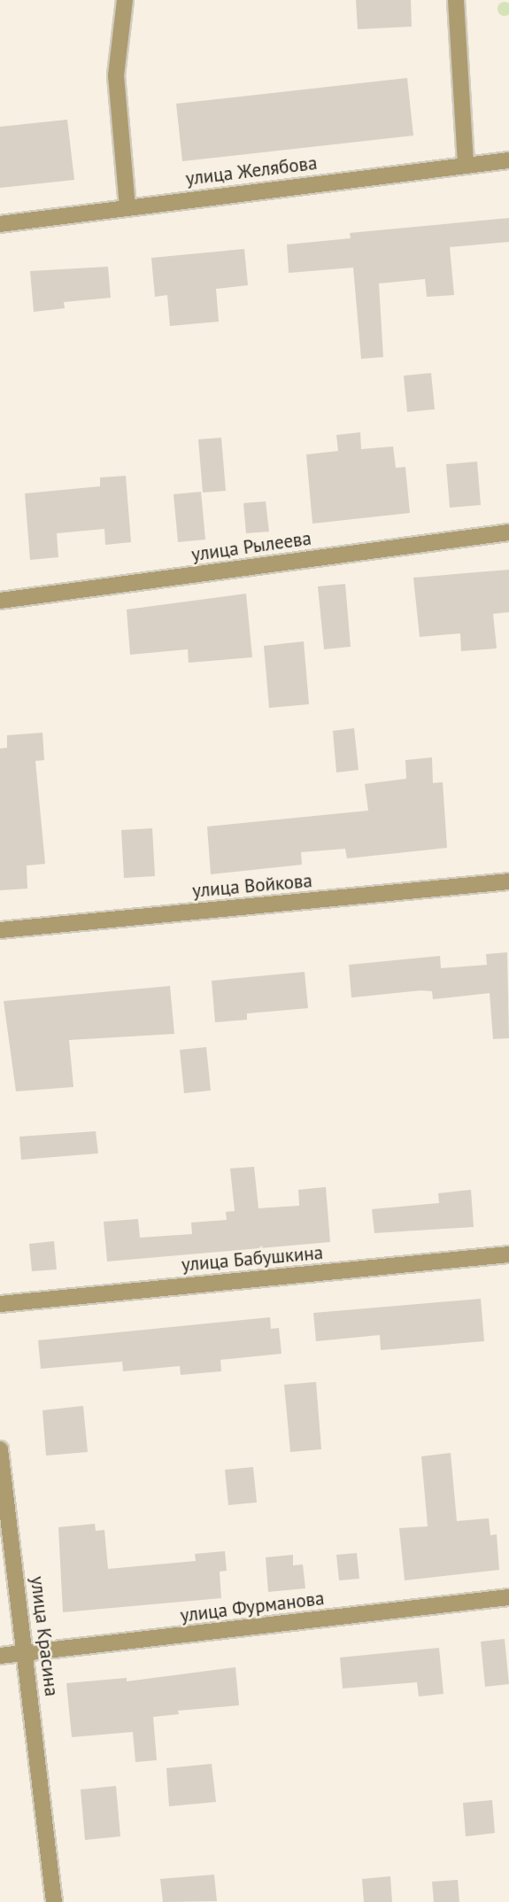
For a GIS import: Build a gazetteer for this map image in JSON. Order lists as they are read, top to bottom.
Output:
{
  "streets": {
    "street": [
      "улица Желябова",
      "улица Рылеева",
      "улица Войкова",
      "улица Бабушкина",
      "улица Фурманова",
      "улица Красина"
    ]
  },
  "crossings": [
    ["улица Фурманова", "улица Красина"]
  ]
}
